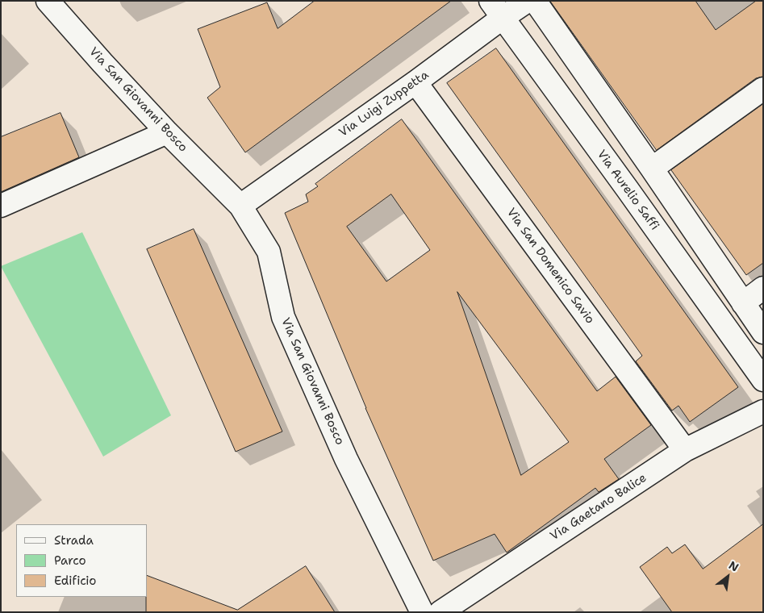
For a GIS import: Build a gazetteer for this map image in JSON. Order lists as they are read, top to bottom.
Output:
{
  "streets": {
    "street": [
      "Via San Giovanni Bosco",
      "Via Luigi Zuppetta",
      "Via Aurelio Saffi",
      "Via San Domenico Savio",
      "Via Gaetano Balice"
    ]
  },
  "crossings": [
    ["Via San Giovanni Bosco", "Via Luigi Zuppetta"],
    ["Via Luigi Zuppetta", "Via Aurelio Saffi"],
    ["Via Luigi Zuppetta", "Via San Domenico Savio"],
    ["Via San Domenico Savio", "Via Gaetano Balice"]
  ],
  "legend": ["Strada", "Parco", "Edificio"],
  "north": "top right"
}
